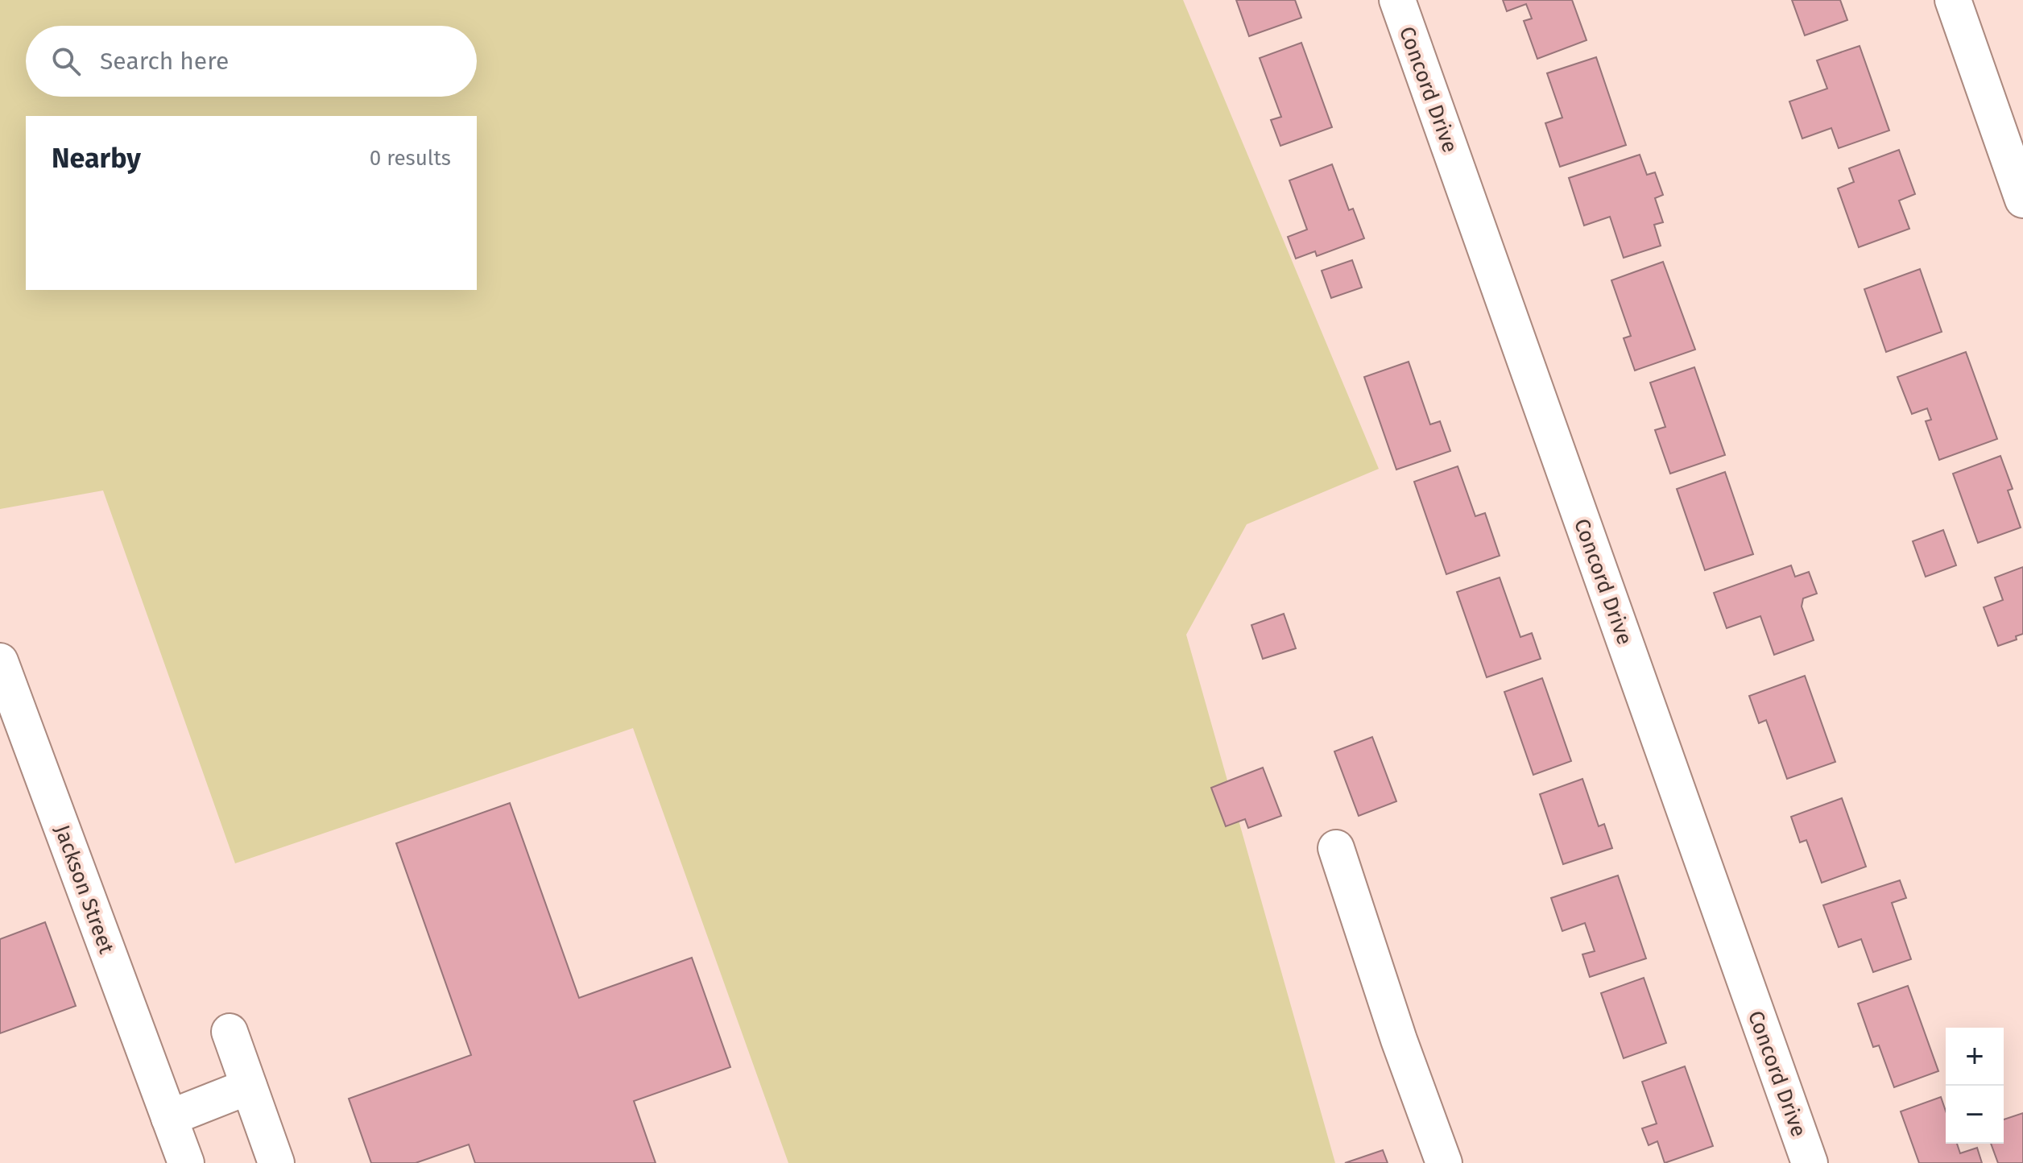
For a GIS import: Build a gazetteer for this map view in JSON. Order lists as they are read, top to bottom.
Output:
{
  "streets": {
    "street": ["Concord Drive", "Jackson Street"]
  },
  "page": {
    "search": "Search here",
    "heading": ["Nearby", "0 results"],
    "map_buttons": ["+", "−"]
  }
}
